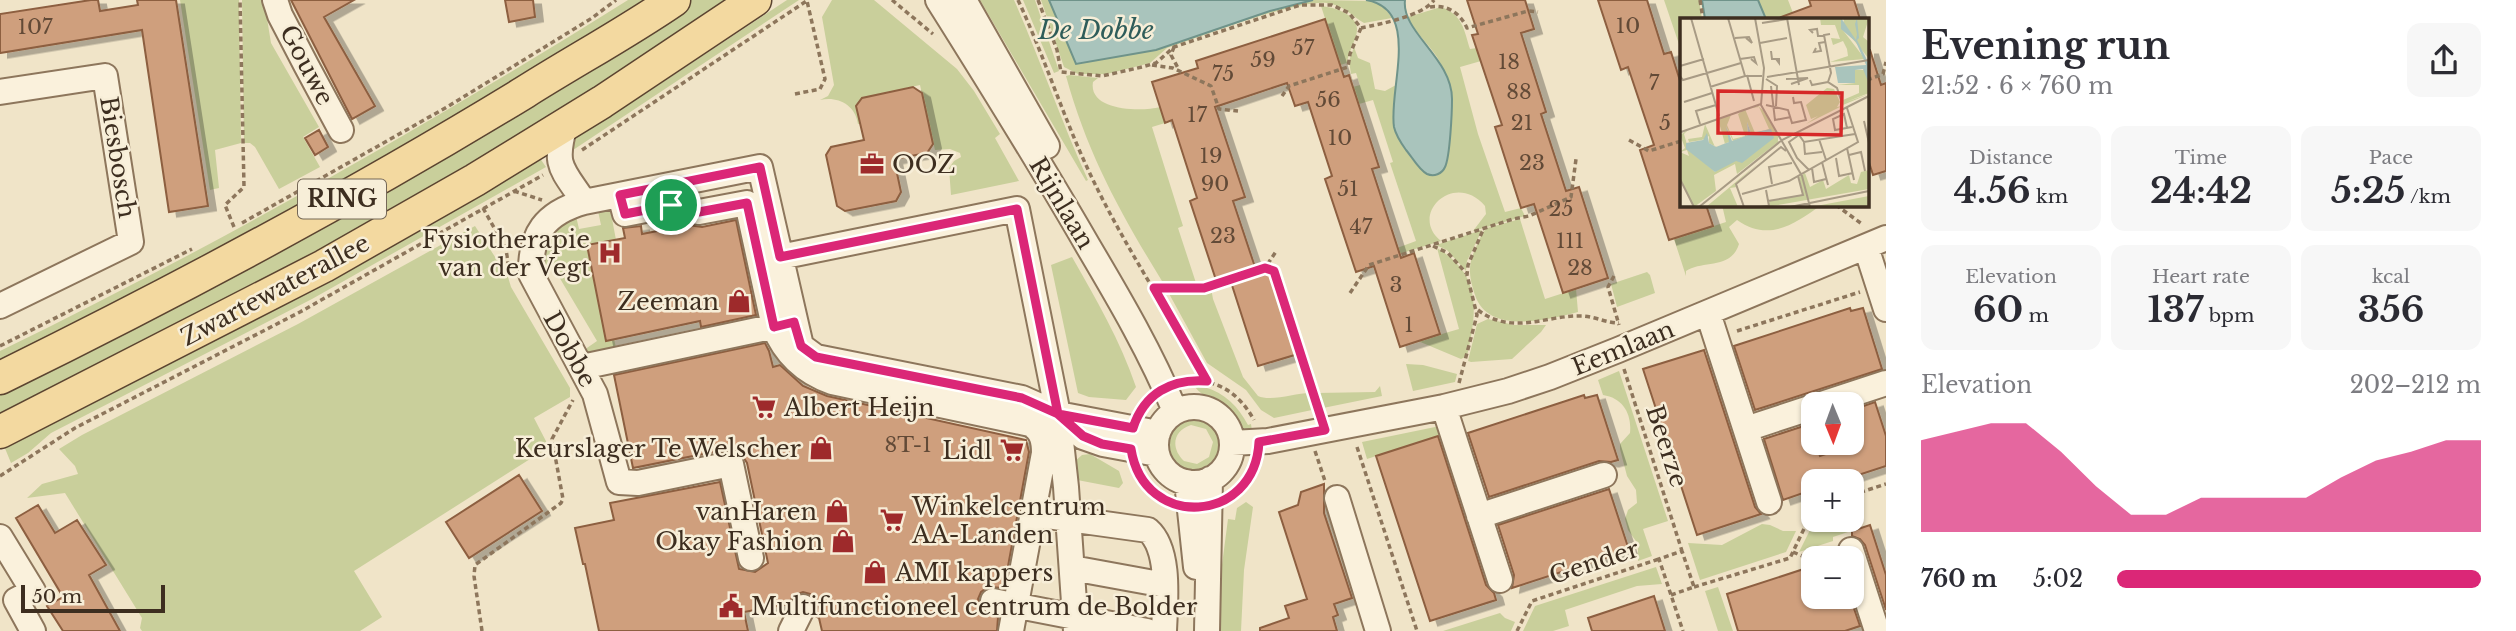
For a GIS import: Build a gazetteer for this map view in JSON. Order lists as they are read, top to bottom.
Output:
{
  "streets": {
    "main road": ["RING", "Zwartewaterallee"],
    "street": [
      "Gouwe",
      "Biesbosch",
      "Rijnlaan",
      "Eemlaan",
      "Dobbe"
    ],
    "path": ["Beerze", "Gender"]
  },
  "crossings": [
    ["Rijnlaan", "Eemlaan"],
    ["Eemlaan", "Beerze"],
    ["Beerze", "Gender"]
  ],
  "water": ["De Dobbe"],
  "places": {
    "office": ["OOZ"],
    "hospital": ["Fysiotherapie van der Vegt"],
    "shop": [
      "Zeeman",
      "Keurslager Te Welscher",
      "vanHaren",
      "Okay Fashion",
      "AMI kappers"
    ],
    "supermarket": ["Albert Heijn", "Lidl", "Winkelcentrum AA-Landen"],
    "public building": ["Multifunctioneel centrum de Bolder"]
  },
  "house_numbers": [
    "10",
    "107",
    "57",
    "59",
    "18",
    "75",
    "7",
    "88",
    "56",
    "17",
    "21",
    "5",
    "10",
    "19",
    "23",
    "90",
    "51",
    "25",
    "47",
    "23",
    "111",
    "28",
    "3",
    "1",
    "8T-1"
  ],
  "scale_bar": "50 m",
  "north": "bottom",
  "page": {
    "heading": ["Evening run", "21:52 · 6 × 760 m"],
    "stats": [
      ["Distance", "4.56 km"],
      ["Time", "24:42"],
      ["Pace", "5:25 /km"],
      ["Elevation", "60 m"],
      ["Heart rate", "137 bpm"],
      ["kcal", "356"]
    ],
    "chart": ["Elevation", "202–212 m"],
    "map_buttons": ["+", "−"],
    "list": [
      {
        "name": "760 m",
        "note": "5:02"
      }
    ],
    "scale": "50 m"
  }
}
